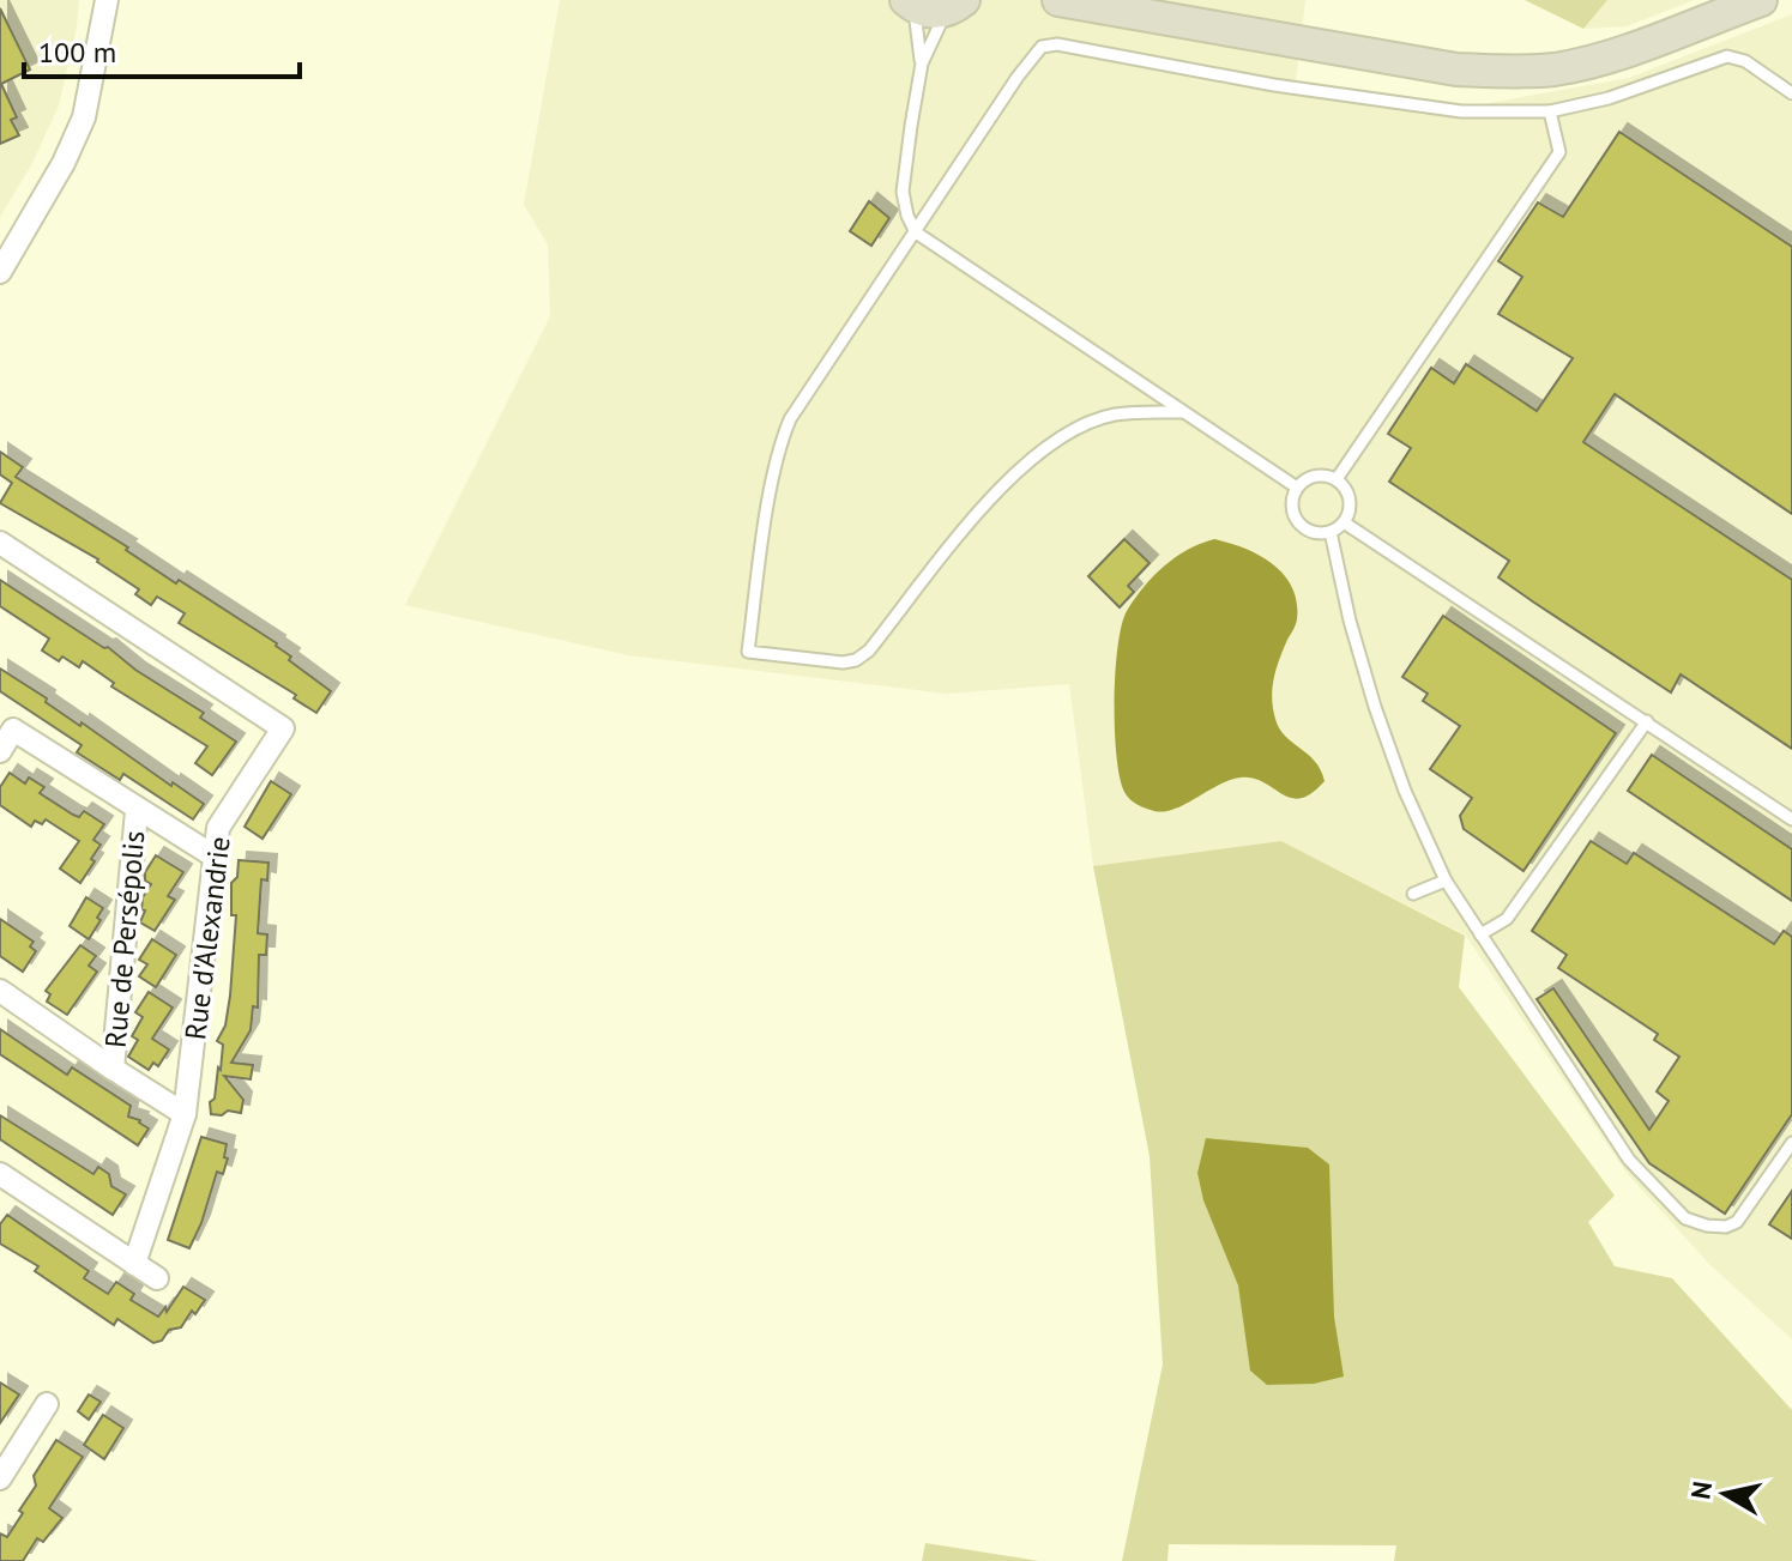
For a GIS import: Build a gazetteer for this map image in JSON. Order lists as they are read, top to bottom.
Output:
{
  "streets": {
    "street": ["Rue d'Alexandrie", "Rue de Persépolis"]
  },
  "scale_bar": "100 m",
  "north": "left"
}
